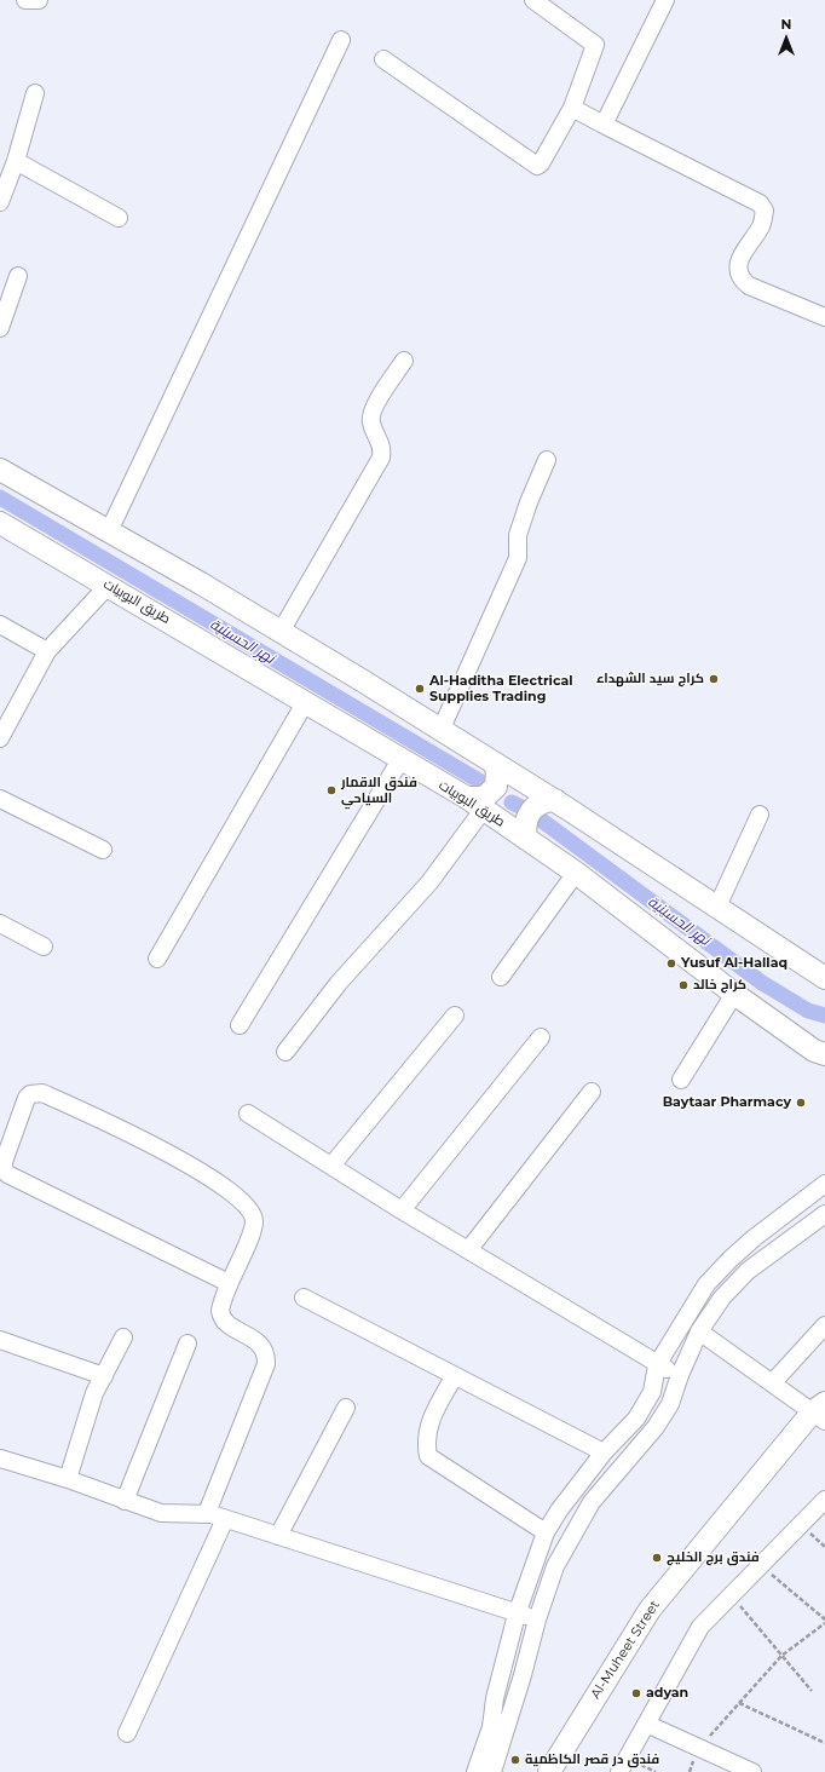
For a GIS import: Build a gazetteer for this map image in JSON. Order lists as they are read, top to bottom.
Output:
{
  "streets": {
    "main road": ["طريق البوبيات", "Al-Muheet Street"]
  },
  "water": ["نهر الحسينية"],
  "places": [
    "كراج سيد الشهداء",
    "Al-Haditha Electrical Supplies Trading",
    "فندق الاقمار السياحي",
    "Yusuf Al-Hallaq",
    "كراج خالد",
    "Baytaar Pharmacy",
    "فندق برج الخليج",
    "adyan",
    "فندق در قصر الكاظمية"
  ],
  "north": "top"
}
